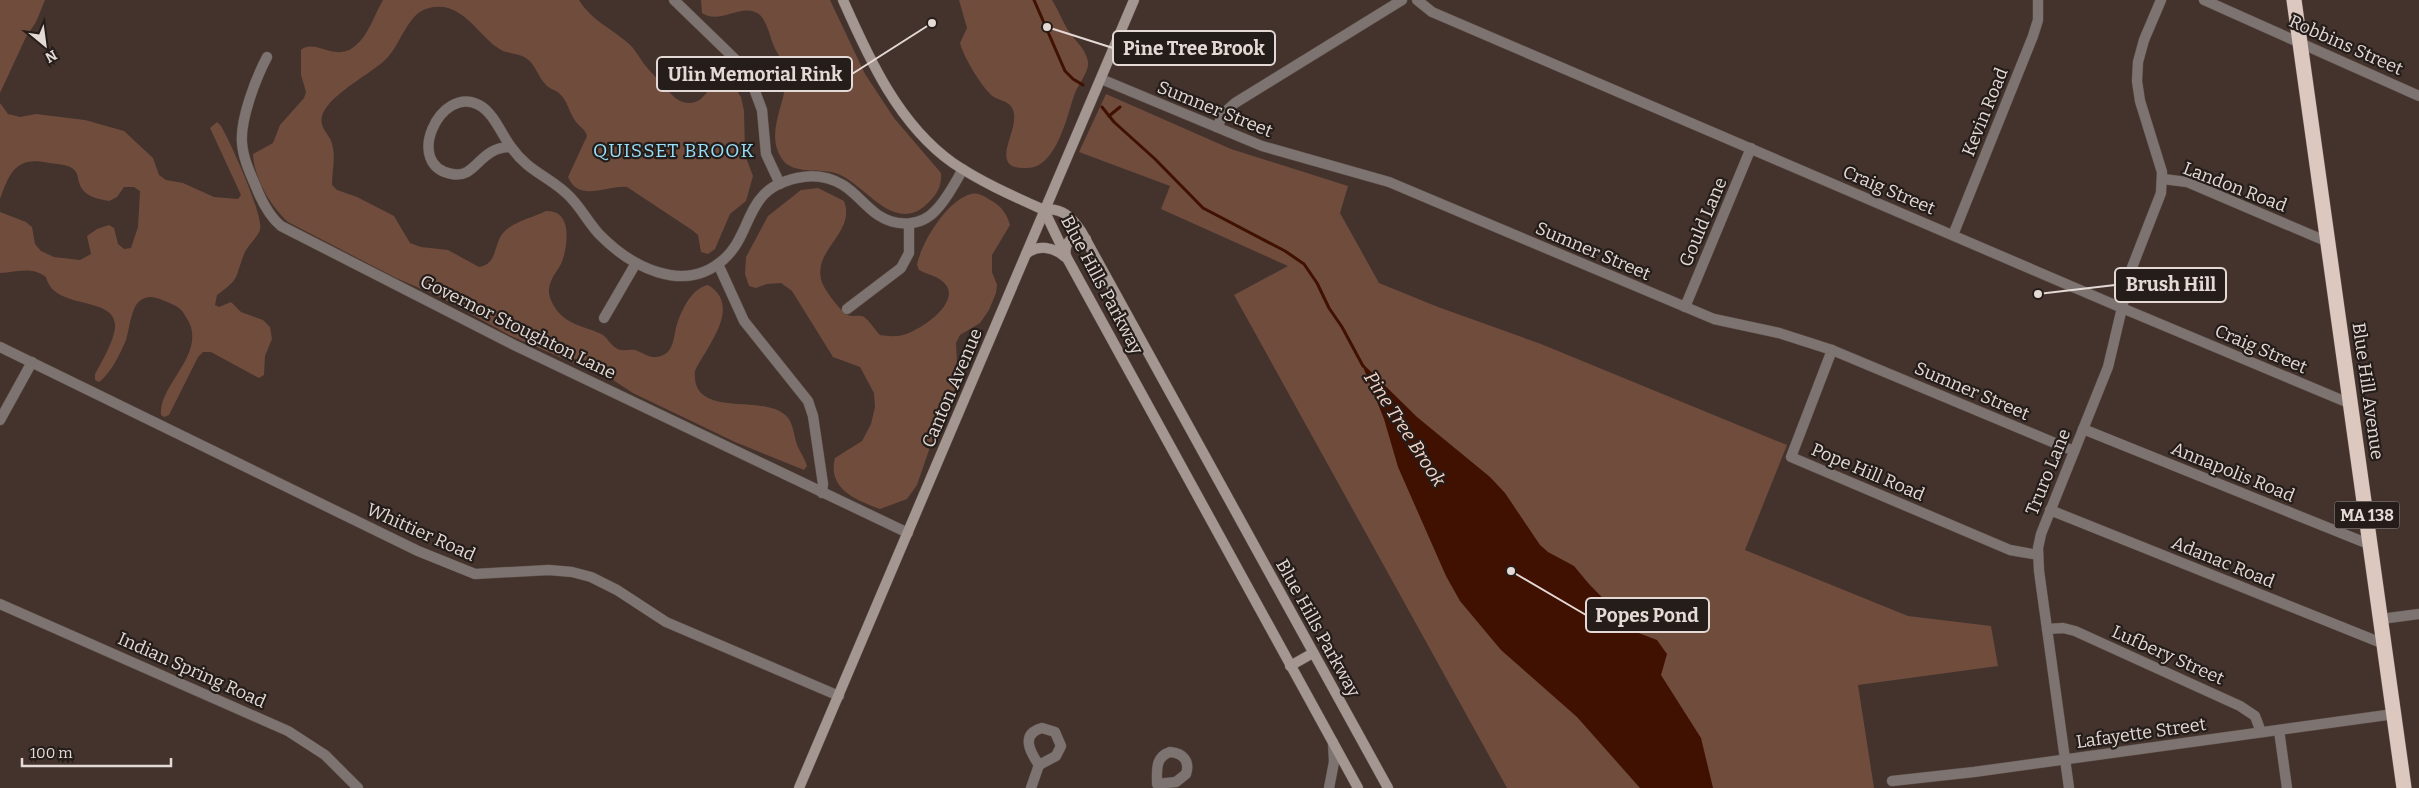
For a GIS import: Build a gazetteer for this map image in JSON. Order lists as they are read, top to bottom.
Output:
{
  "streets": {
    "highway": ["Blue Hill Avenue", "MA 138"],
    "main road": ["Blue Hills Parkway", "Canton Avenue"],
    "street": [
      "Robbins Street",
      "Sumner Street",
      "Kevin Road",
      "Landon Road",
      "Craig Street",
      "Gould Lane",
      "Governor Stoughton Lane",
      "Pope Hill Road",
      "Truro Lane",
      "Annapolis Road",
      "Whittier Road",
      "Adanac Road",
      "Lufbery Street",
      "Indian Spring Road",
      "Lafayette Street"
    ]
  },
  "crossings": [
    ["Robbins Street", "Blue Hill Avenue"],
    ["Sumner Street", "Gould Lane"],
    ["Sumner Street", "Canton Avenue"],
    ["Sumner Street", "Pope Hill Road"],
    ["Sumner Street", "Truro Lane"],
    ["Kevin Road", "Craig Street"],
    ["Landon Road", "Blue Hill Avenue"],
    ["Landon Road", "Truro Lane"],
    ["Craig Street", "Gould Lane"],
    ["Craig Street", "Blue Hill Avenue"],
    ["Craig Street", "Truro Lane"],
    ["Blue Hills Parkway", "Canton Avenue"],
    ["Governor Stoughton Lane", "Canton Avenue"],
    ["Canton Avenue", "Whittier Road"],
    ["Blue Hill Avenue", "Annapolis Road"],
    ["Blue Hill Avenue", "Adanac Road"],
    ["Blue Hill Avenue", "Lafayette Street"],
    ["Pope Hill Road", "Truro Lane"],
    ["Truro Lane", "Annapolis Road"],
    ["Truro Lane", "Adanac Road"],
    ["Truro Lane", "Lufbery Street"],
    ["Truro Lane", "Lafayette Street"],
    ["Lufbery Street", "Lafayette Street"]
  ],
  "districts": ["QUISSET BROOK"],
  "water": ["Pine Tree Brook"],
  "places": [
    "Ulin Memorial Rink",
    "Pine Tree Brook",
    "Brush Hill",
    "Popes Pond"
  ],
  "scale_bar": "100 m",
  "north": "bottom right"
}
